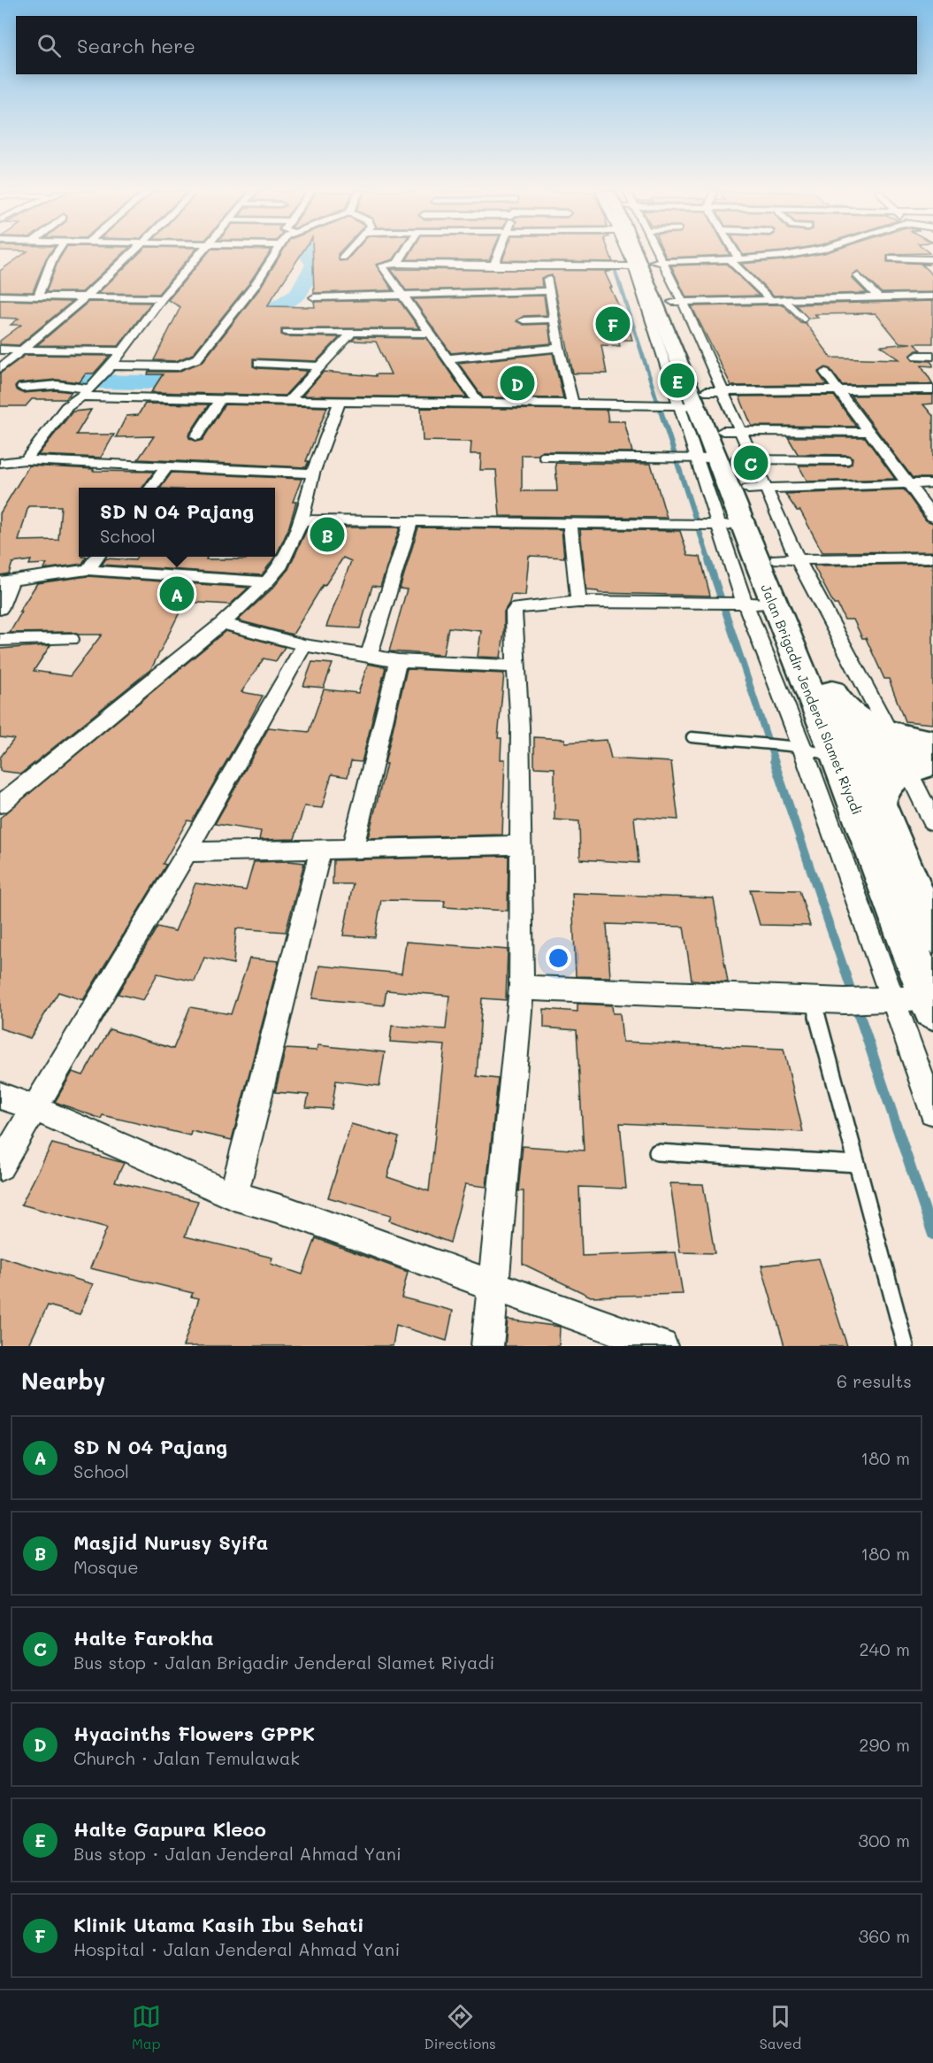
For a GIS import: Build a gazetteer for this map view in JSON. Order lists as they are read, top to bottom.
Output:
{
  "streets": {
    "highway": ["Jalan Brigadir Jenderal Slamet Riyadi"]
  },
  "page": {
    "search": "Search here",
    "pins": [
      "F",
      "E",
      "D",
      "C",
      "B",
      "A"
    ],
    "popup": ["SD N 04 Pajang", "School"],
    "heading": ["Nearby", "6 results"],
    "list": [
      {
        "mark": "A",
        "name": "SD N 04 Pajang",
        "note": "School",
        "value": "180 m"
      },
      {
        "mark": "B",
        "name": "Masjid Nurusy Syifa",
        "note": "Mosque",
        "value": "180 m"
      },
      {
        "mark": "C",
        "name": "Halte Farokha",
        "note": "Bus stop · Jalan Brigadir Jenderal Slamet Riyadi",
        "value": "240 m"
      },
      {
        "mark": "D",
        "name": "Hyacinths Flowers GPPK",
        "note": "Church · Jalan Temulawak",
        "value": "290 m"
      },
      {
        "mark": "E",
        "name": "Halte Gapura Kleco",
        "note": "Bus stop · Jalan Jenderal Ahmad Yani",
        "value": "300 m"
      },
      {
        "mark": "F",
        "name": "Klinik Utama Kasih Ibu Sehati",
        "note": "Hospital · Jalan Jenderal Ahmad Yani",
        "value": "360 m"
      }
    ],
    "nav": ["Map", "Directions", "Saved"]
  }
}
